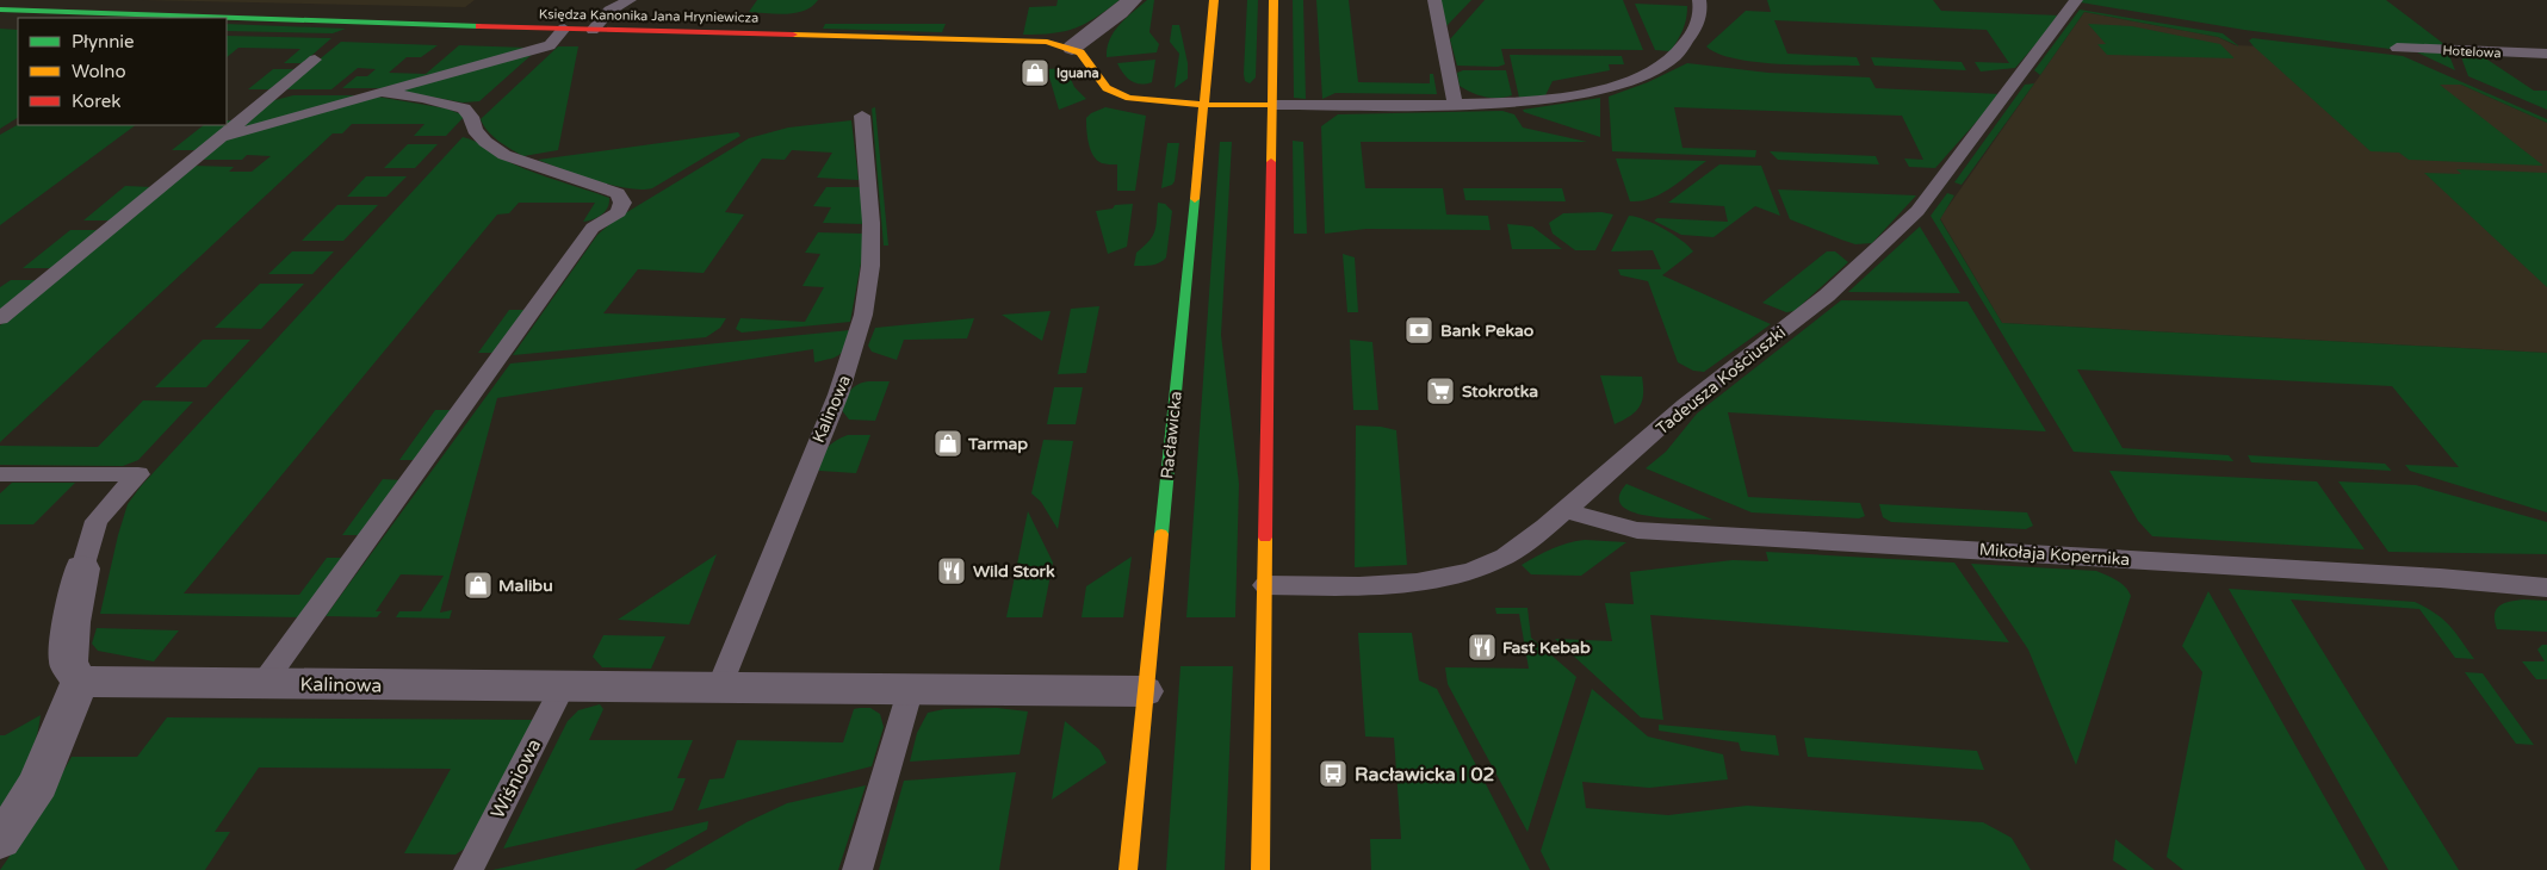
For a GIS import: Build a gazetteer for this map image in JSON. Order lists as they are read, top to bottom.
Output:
{
  "streets": {
    "street": ["Księdza Kanonika Jana Hryniewicza", "Kalinowa", "Racławicka"],
    "lane": [
      "Hotelowa",
      "Tadeusza Kościuszki",
      "Mikołaja Kopernika",
      "Wiśniowa"
    ]
  },
  "crossings": [
    ["Tadeusza Kościuszki", "Mikołaja Kopernika"],
    ["Kalinowa", "Racławicka"],
    ["Kalinowa", "Wiśniowa"]
  ],
  "places": {
    "shop": ["Iguana", "Tarmap", "Malibu"],
    "bank": ["Bank Pekao"],
    "supermarket": ["Stokrotka"],
    "restaurant": ["Wild Stork", "Fast Kebab"],
    "bus stop": ["Racławicka I 02"]
  },
  "legend": ["Płynnie", "Wolno", "Korek"]
}
